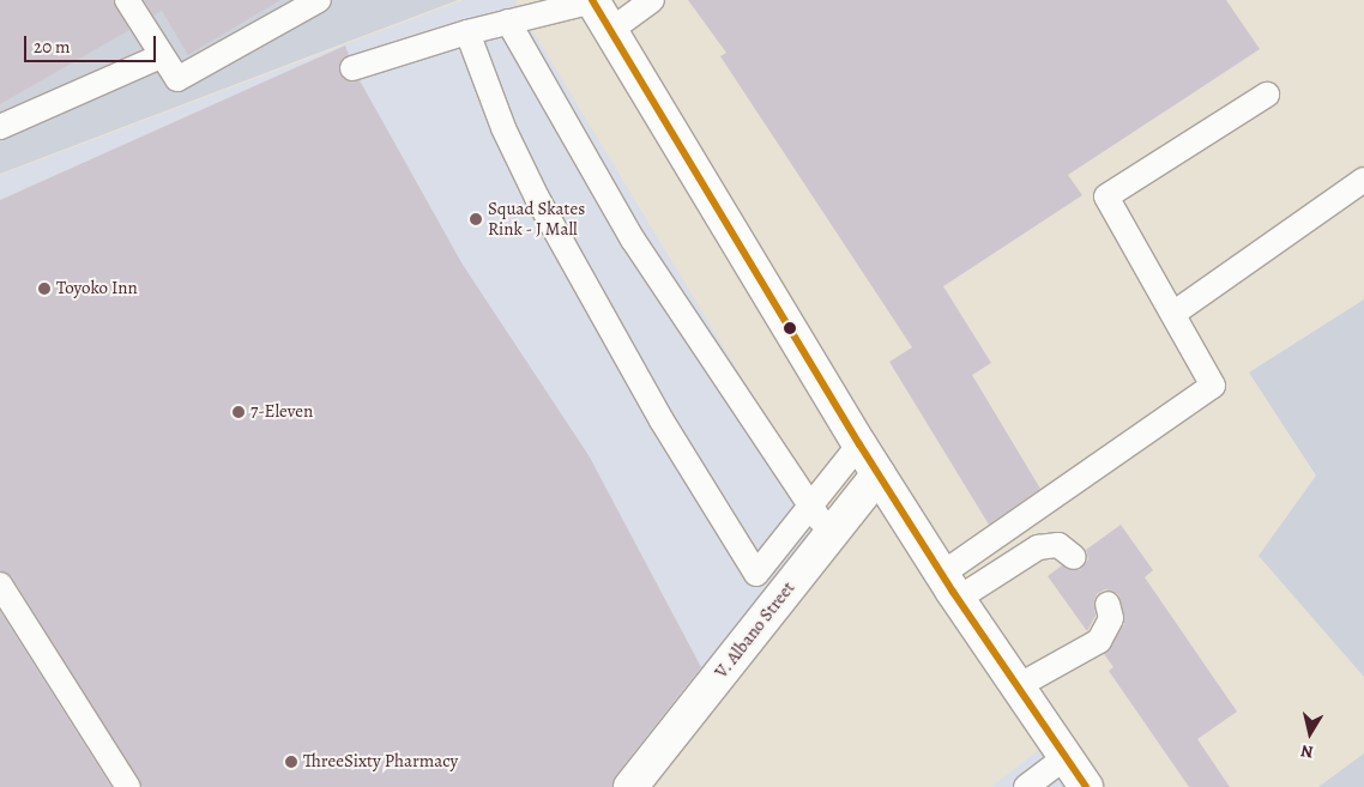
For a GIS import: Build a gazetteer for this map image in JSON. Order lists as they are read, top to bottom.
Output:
{
  "streets": {
    "main road": ["V. Albano Street"]
  },
  "places": [
    "Squad Skates Rink - J Mall",
    "Toyoko Inn",
    "7-Eleven",
    "ThreeSixty Pharmacy"
  ],
  "scale_bar": "20 m",
  "north": "bottom"
}
